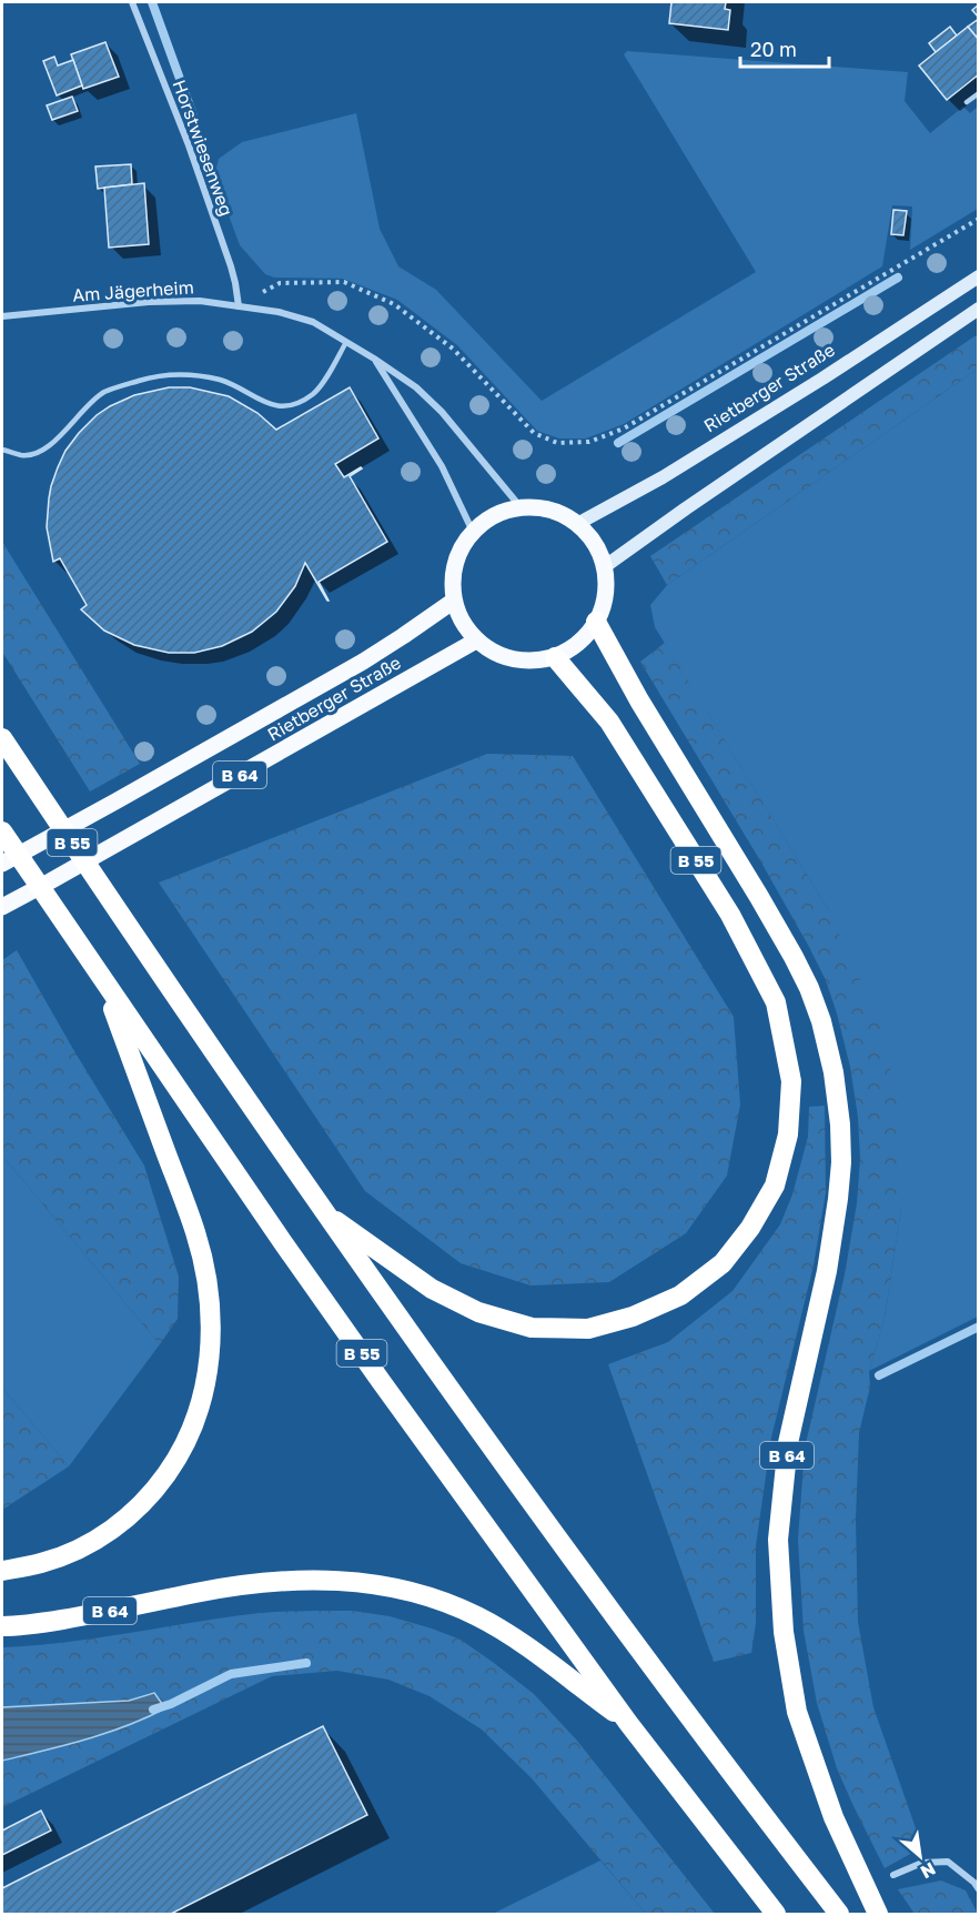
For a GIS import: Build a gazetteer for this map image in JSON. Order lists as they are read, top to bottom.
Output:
{
  "streets": {
    "highway": ["B 64", "B 55"],
    "main road": ["Rietberger Straße"],
    "street": ["Horstwiesenweg", "Am Jägerheim"]
  },
  "crossings": [
    ["Horstwiesenweg", "Am Jägerheim"],
    ["Am Jägerheim", "Rietberger Straße"],
    ["Am Jägerheim", "B 64"],
    ["Am Jägerheim", "B 55"],
    ["Rietberger Straße", "B 64"],
    ["Rietberger Straße", "B 55"],
    ["B 64", "B 55"]
  ],
  "scale_bar": "20 m",
  "north": "bottom right"
}
